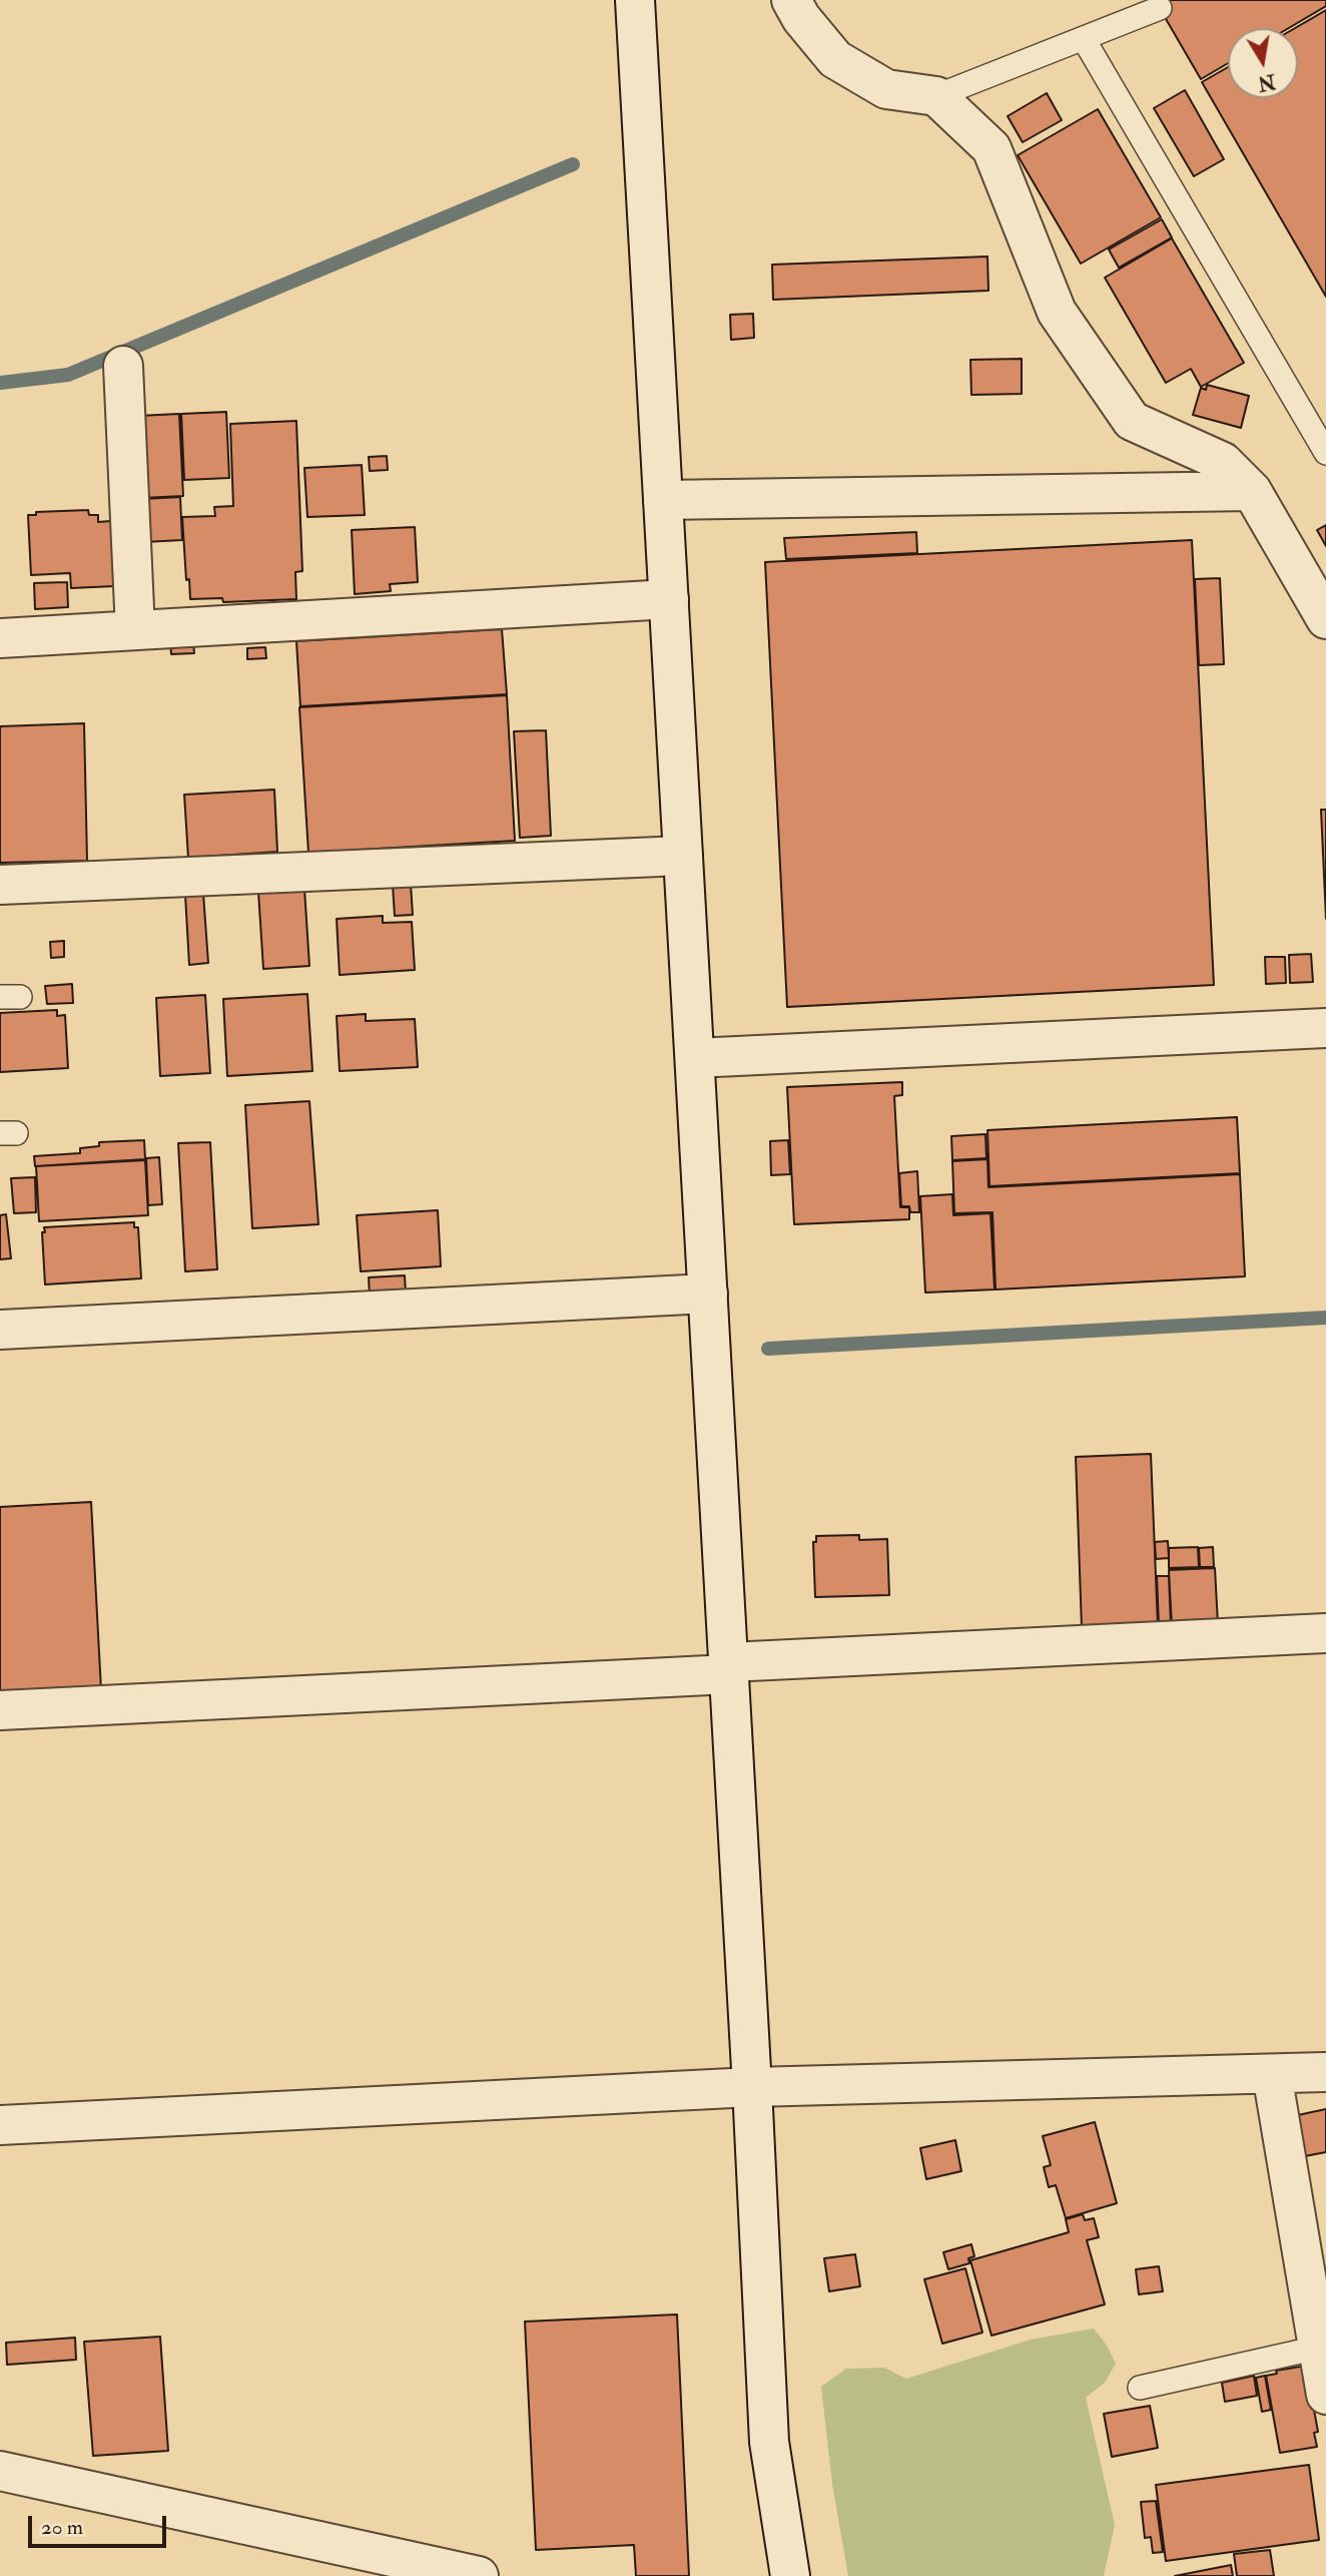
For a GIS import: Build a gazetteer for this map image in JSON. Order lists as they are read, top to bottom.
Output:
{
  "scale_bar": "20 m",
  "north": "bottom"
}
